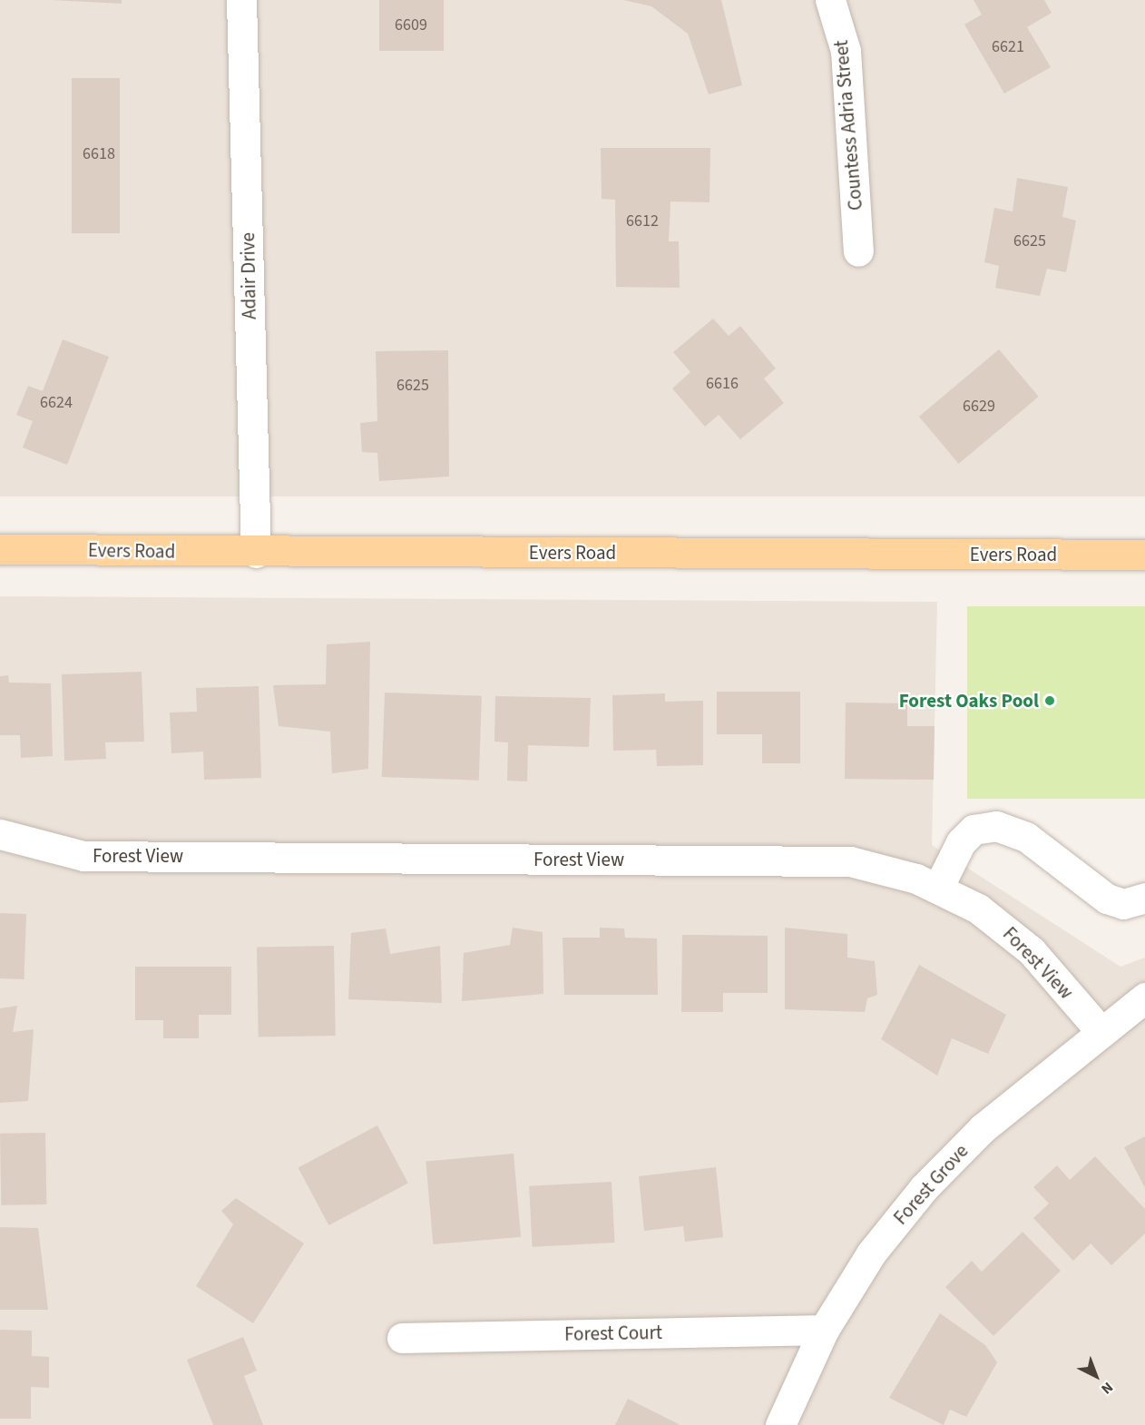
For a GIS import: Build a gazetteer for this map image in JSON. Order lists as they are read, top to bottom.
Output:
{
  "streets": {
    "main road": ["Evers Road"],
    "street": [
      "Countess Adria Street",
      "Adair Drive",
      "Forest View",
      "Forest Grove",
      "Forest Court"
    ]
  },
  "crossings": [
    ["Adair Drive", "Evers Road"],
    ["Forest View", "Forest Grove"],
    ["Forest Grove", "Forest Court"]
  ],
  "places": ["Forest Oaks Pool"],
  "house_numbers": [
    "6609",
    "6621",
    "6618",
    "6612",
    "6625",
    "6616",
    "6625",
    "6624",
    "6629"
  ],
  "north": "bottom right"
}
